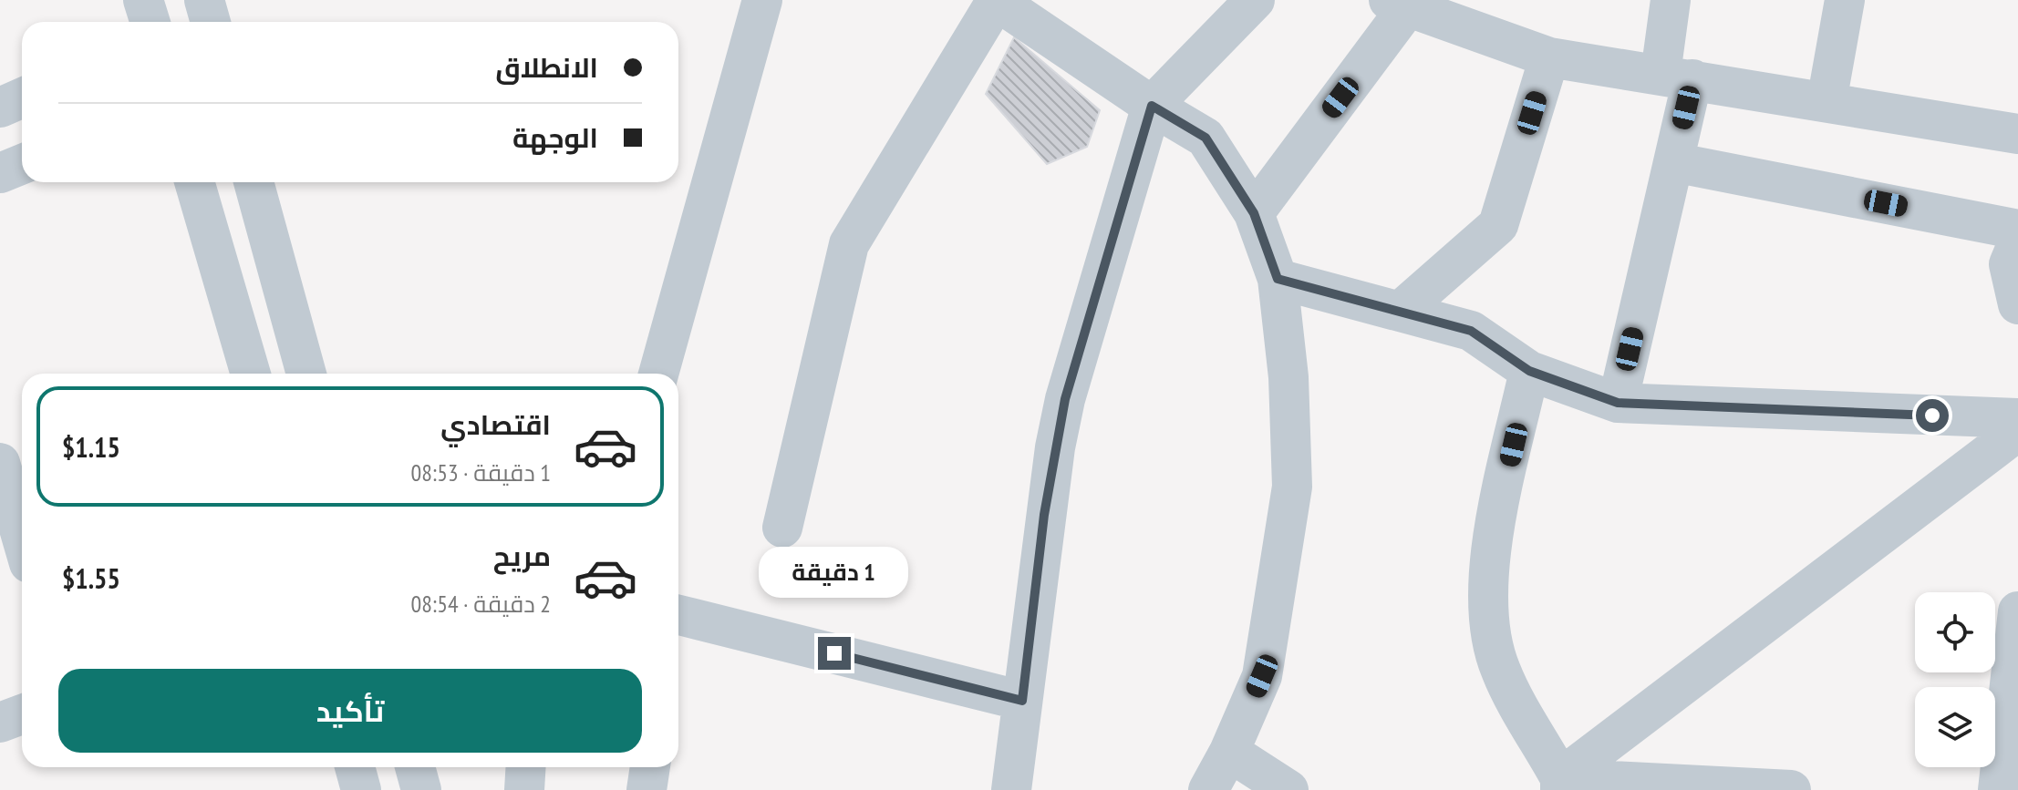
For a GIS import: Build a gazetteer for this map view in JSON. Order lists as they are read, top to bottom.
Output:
{
  "page": {
    "banner": ["الانطلاق", "الوجهة"],
    "list": [
      {
        "name": "اقتصادي",
        "note": "1 دقيقة · 08:53",
        "value": "$1.15"
      },
      {
        "name": "مريح",
        "note": "2 دقيقة · 08:54",
        "value": "$1.55"
      }
    ],
    "bubble": "1 دقيقة",
    "buttons": "تأكيد"
  }
}
